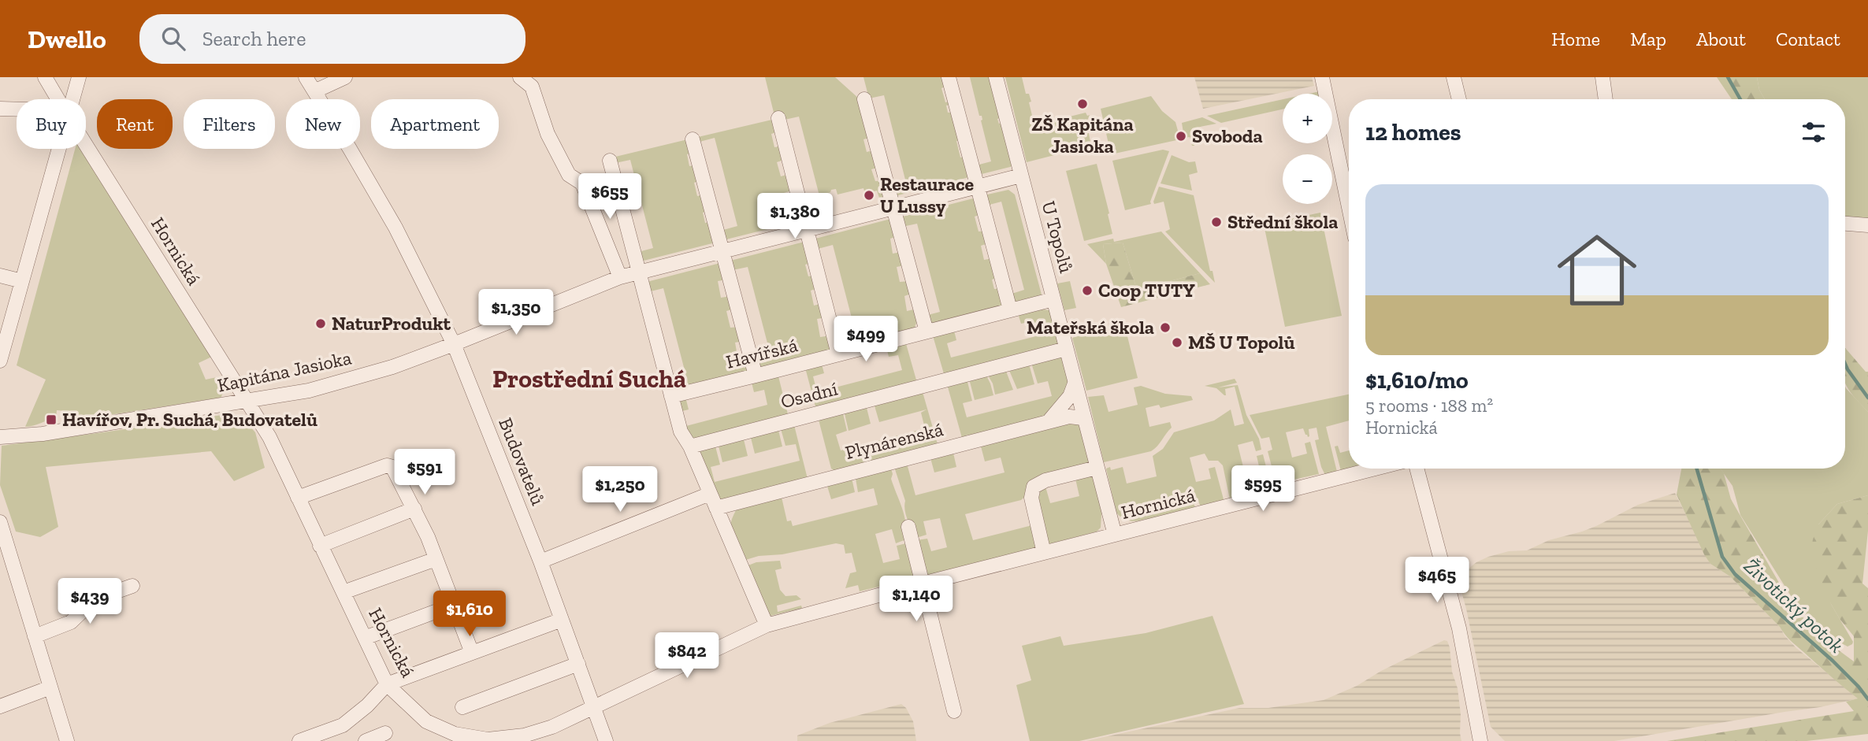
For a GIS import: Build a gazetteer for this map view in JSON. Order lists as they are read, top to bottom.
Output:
{
  "streets": {
    "street": [
      "U Topolů",
      "Hornická",
      "Havířská",
      "Kapitána Jasioka",
      "Osadní",
      "Plynárenská",
      "Budovatelů"
    ]
  },
  "crossings": [
    ["U Topolů", "Hornická"],
    ["U Topolů", "Havířská"],
    ["U Topolů", "Kapitána Jasioka"],
    ["U Topolů", "Osadní"],
    ["U Topolů", "Plynárenská"],
    ["Hornická", "Kapitána Jasioka"],
    ["Hornická", "Budovatelů"],
    ["Kapitána Jasioka", "Budovatelů"]
  ],
  "districts": ["Prostřední Suchá"],
  "water": ["Životický potok"],
  "places": {
    "other": [
      "ZŠ Kapitána Jasioka",
      "Svoboda",
      "Restaurace U Lussy",
      "Střední škola",
      "Coop TUTY",
      "NaturProdukt",
      "Mateřská škola",
      "MŠ U Topolů"
    ],
    "transit": ["Havířov, Pr. Suchá, Budovatelů"]
  },
  "page": {
    "header": "Dwello",
    "search": "Search here",
    "nav": [
      "Home",
      "Map",
      "About",
      "Contact"
    ],
    "map_buttons": ["+", "−"],
    "chip": [
      "Buy",
      "Rent",
      "Filters",
      "New",
      "Apartment"
    ],
    "heading": "12 homes",
    "list": [
      {
        "name": "$1,610/mo",
        "note": "5 rooms · 188 m² · Hornická"
      }
    ],
    "price": [
      "$655",
      "$1,380",
      "$1,350",
      "$499",
      "$591",
      "$595",
      "$1,250",
      "$465",
      "$1,140",
      "$439",
      "$1,610",
      "$842"
    ]
  }
}
